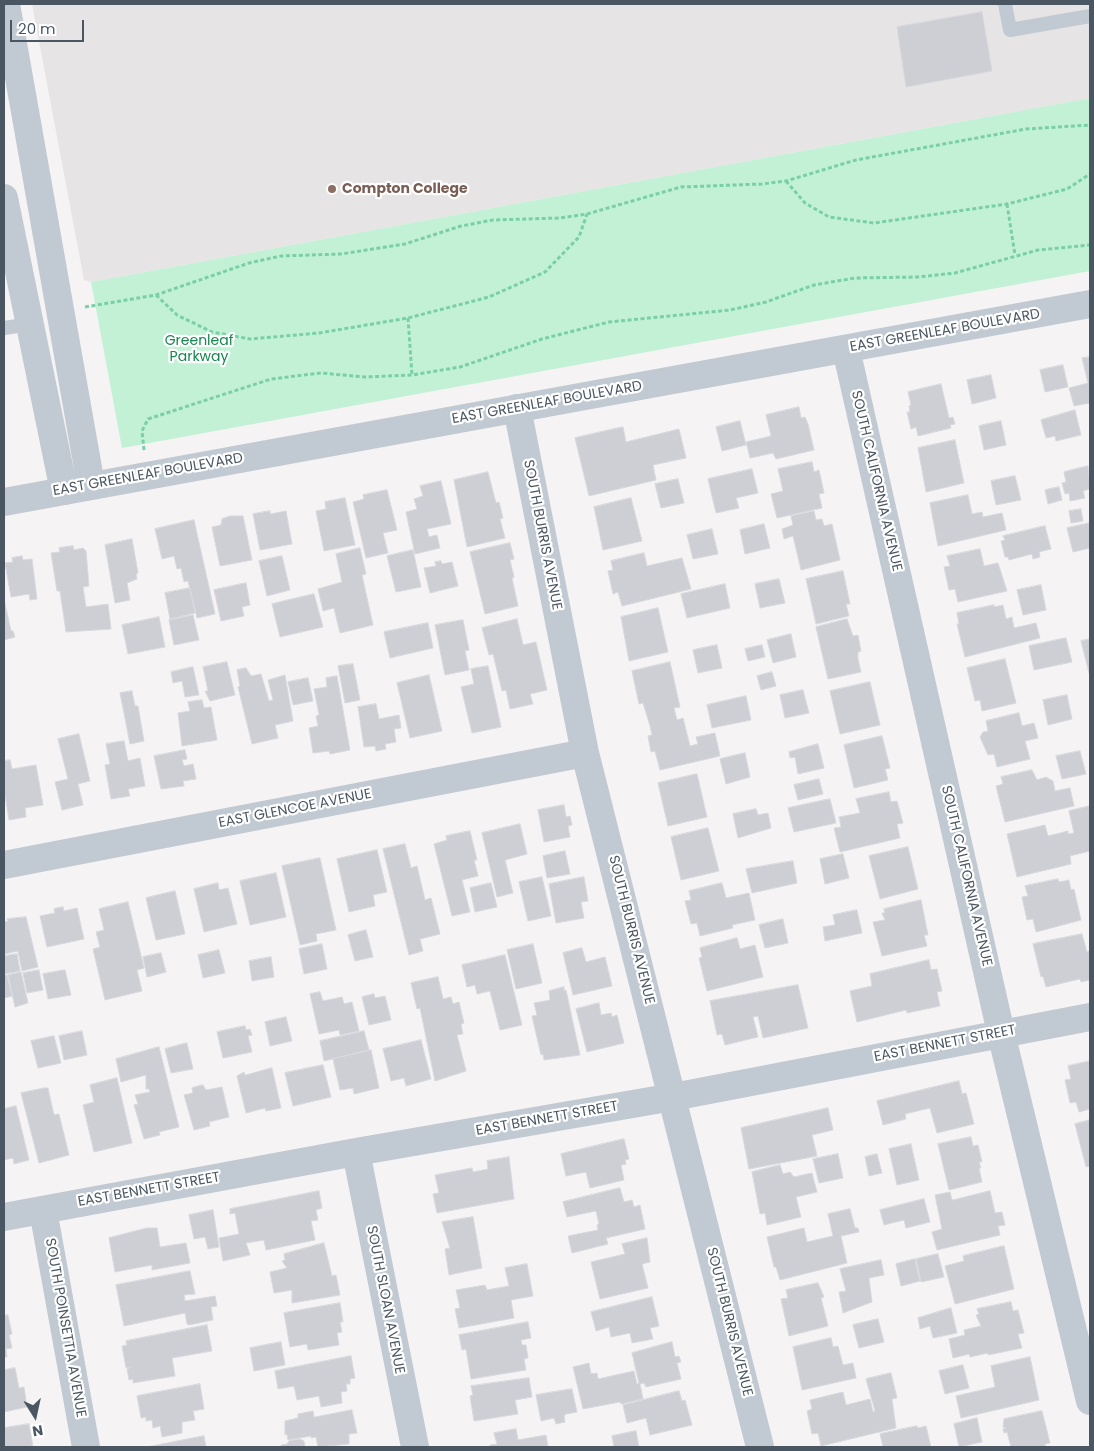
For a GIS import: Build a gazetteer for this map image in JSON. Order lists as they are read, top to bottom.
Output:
{
  "streets": {
    "street": [
      "EAST GREENLEAF BOULEVARD",
      "SOUTH CALIFORNIA AVENUE",
      "SOUTH BURRIS AVENUE",
      "EAST GLENCOE AVENUE",
      "EAST BENNETT STREET",
      "SOUTH SLOAN AVENUE",
      "SOUTH POINSETTIA AVENUE"
    ]
  },
  "crossings": [
    ["EAST GREENLEAF BOULEVARD", "SOUTH CALIFORNIA AVENUE"],
    ["EAST GREENLEAF BOULEVARD", "SOUTH BURRIS AVENUE"],
    ["SOUTH CALIFORNIA AVENUE", "EAST BENNETT STREET"],
    ["SOUTH BURRIS AVENUE", "EAST GLENCOE AVENUE"],
    ["SOUTH BURRIS AVENUE", "EAST BENNETT STREET"],
    ["EAST BENNETT STREET", "SOUTH SLOAN AVENUE"],
    ["EAST BENNETT STREET", "SOUTH POINSETTIA AVENUE"]
  ],
  "parks": ["Greenleaf Parkway"],
  "places": ["Compton College"],
  "scale_bar": "20 m",
  "north": "bottom"
}
